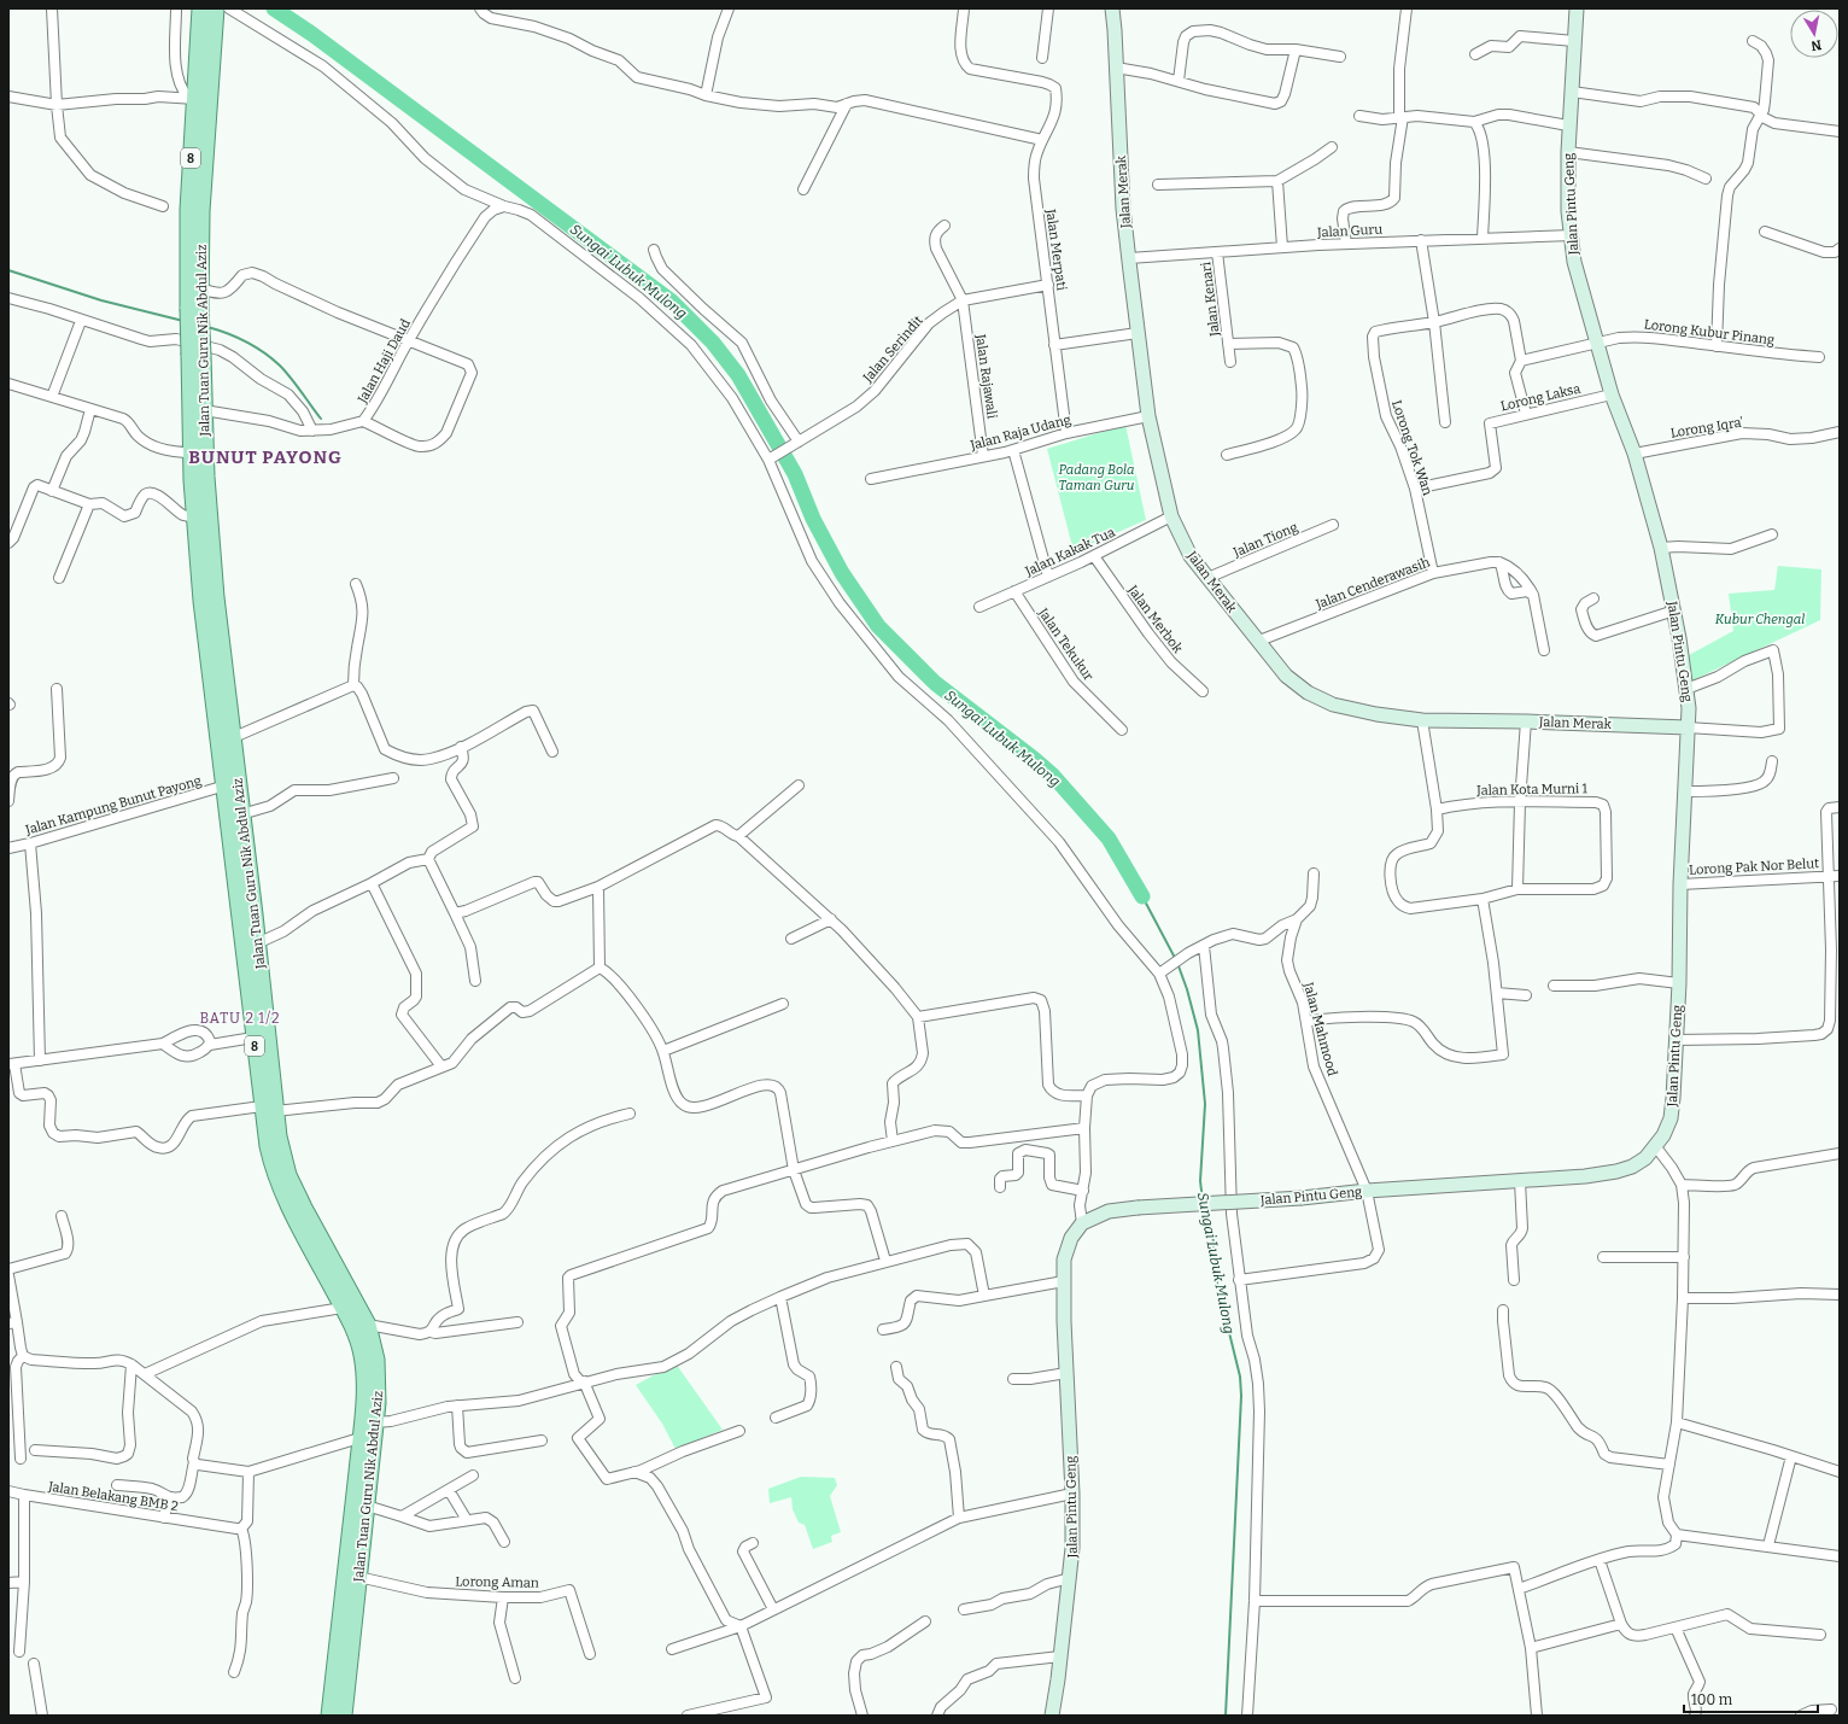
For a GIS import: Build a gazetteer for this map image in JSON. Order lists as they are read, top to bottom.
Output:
{
  "streets": {
    "main road": [
      "8",
      "Jalan Merak",
      "Jalan Pintu Geng",
      "Jalan Tuan Guru Nik Abdul Aziz"
    ],
    "street": [
      "Jalan Guru",
      "Jalan Merpati",
      "Jalan Kenari",
      "Lorong Kubur Pinang",
      "Jalan Serindit",
      "Jalan Haji Daud",
      "Jalan Rajawali",
      "Lorong Laksa",
      "Lorong Iqra'",
      "Jalan Raja Udang",
      "Lorong Tok Wan",
      "Jalan Tiong",
      "Jalan Kakak Tua",
      "Jalan Cenderawasih",
      "Jalan Merbok",
      "Jalan Tekukur",
      "Jalan Kota Murni 1",
      "Jalan Kampung Bunut Payong",
      "Lorong Pak Nor Belut",
      "Jalan Mahmood",
      "Jalan Belakang BMB 2",
      "Lorong Aman"
    ]
  },
  "crossings": [
    ["Jalan Merak", "Jalan Pintu Geng"],
    ["Jalan Merak", "Jalan Guru"],
    ["Jalan Merak", "Jalan Raja Udang"],
    ["Jalan Merak", "Jalan Tiong"],
    ["Jalan Merak", "Jalan Kakak Tua"],
    ["Jalan Merak", "Jalan Cenderawasih"],
    ["Jalan Pintu Geng", "Jalan Guru"],
    ["Jalan Pintu Geng", "Lorong Kubur Pinang"],
    ["Jalan Pintu Geng", "Lorong Laksa"],
    ["Jalan Pintu Geng", "Lorong Iqra'"],
    ["Jalan Pintu Geng", "Lorong Pak Nor Belut"],
    ["Jalan Pintu Geng", "Jalan Mahmood"],
    ["Jalan Guru", "Jalan Kenari"],
    ["Jalan Merpati", "Jalan Serindit"],
    ["Jalan Merpati", "Jalan Raja Udang"],
    ["Jalan Tuan Guru Nik Abdul Aziz", "Jalan Haji Daud"],
    ["Jalan Tuan Guru Nik Abdul Aziz", "Jalan Kampung Bunut Payong"],
    ["Jalan Tuan Guru Nik Abdul Aziz", "Lorong Aman"],
    ["Jalan Serindit", "Jalan Rajawali"],
    ["Jalan Rajawali", "Jalan Raja Udang"],
    ["Lorong Laksa", "Lorong Tok Wan"],
    ["Lorong Tok Wan", "Jalan Cenderawasih"],
    ["Jalan Kakak Tua", "Jalan Merbok"],
    ["Jalan Kakak Tua", "Jalan Tekukur"]
  ],
  "districts": ["BUNUT PAYONG", "BATU 2 1/2"],
  "water": ["Sungai Lubuk Mulong"],
  "parks": ["Padang Bola Taman Guru", "Kubur Chengal"],
  "scale_bar": "100 m",
  "north": "bottom"
}
